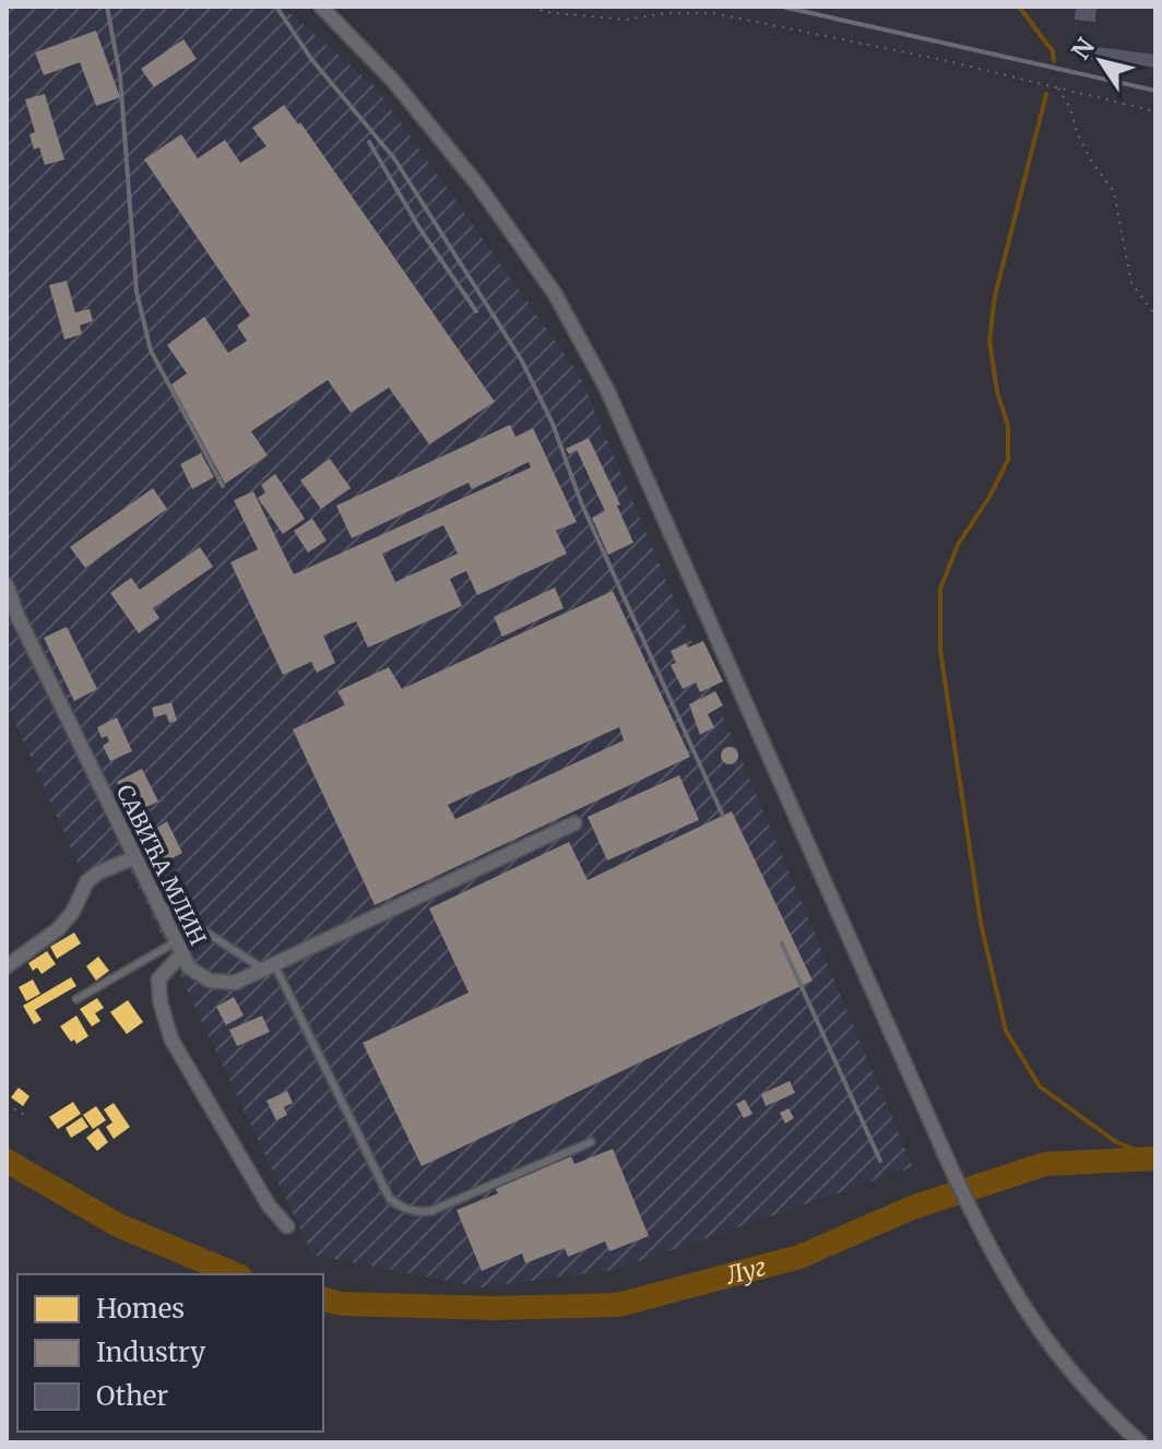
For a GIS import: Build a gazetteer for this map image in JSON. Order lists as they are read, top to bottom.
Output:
{
  "streets": {
    "street": ["САВИЋА МЛИН"]
  },
  "water": ["Луг"],
  "legend": ["Homes", "Industry", "Other"],
  "north": "top left"
}
